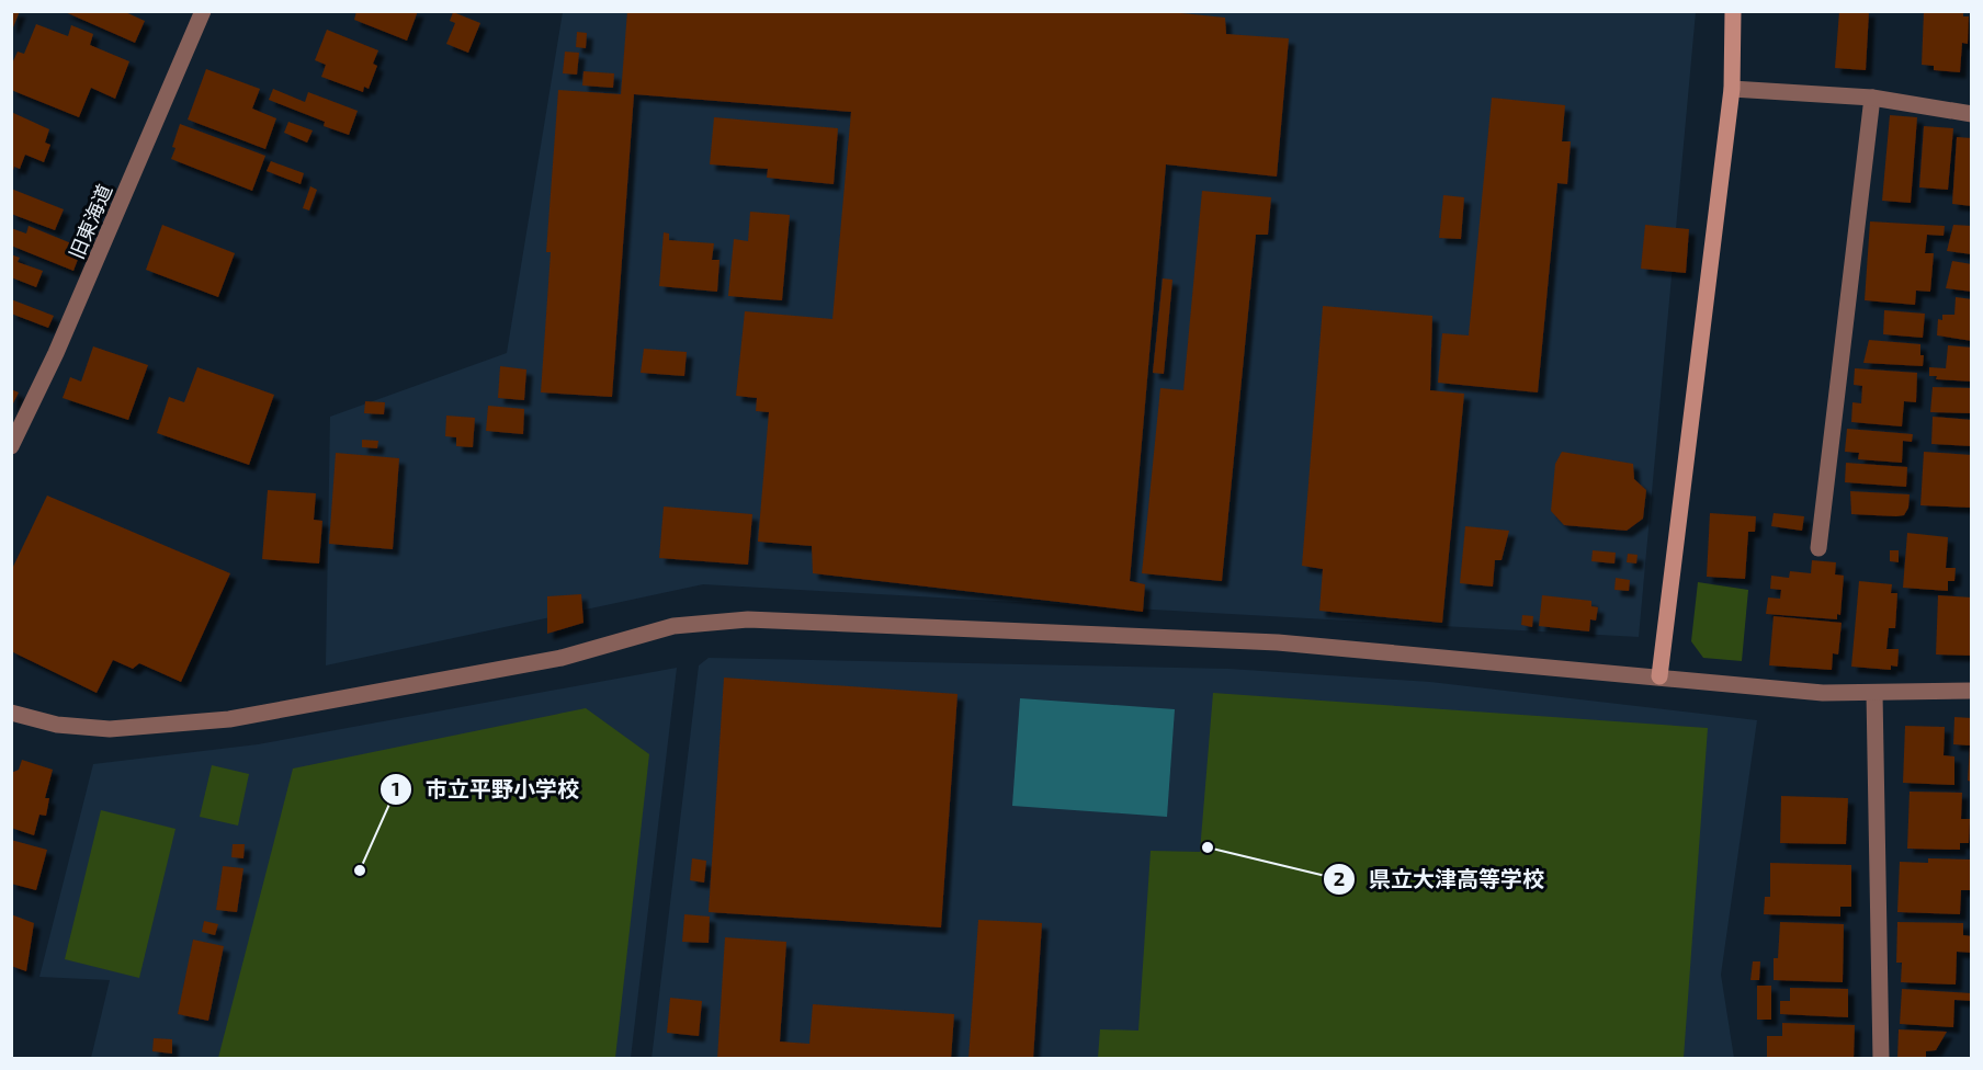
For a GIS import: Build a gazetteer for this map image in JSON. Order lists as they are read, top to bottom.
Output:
{
  "streets": {
    "street": ["旧東海道"]
  },
  "places": ["県立大津高等学校", "市立平野小学校"]
}
